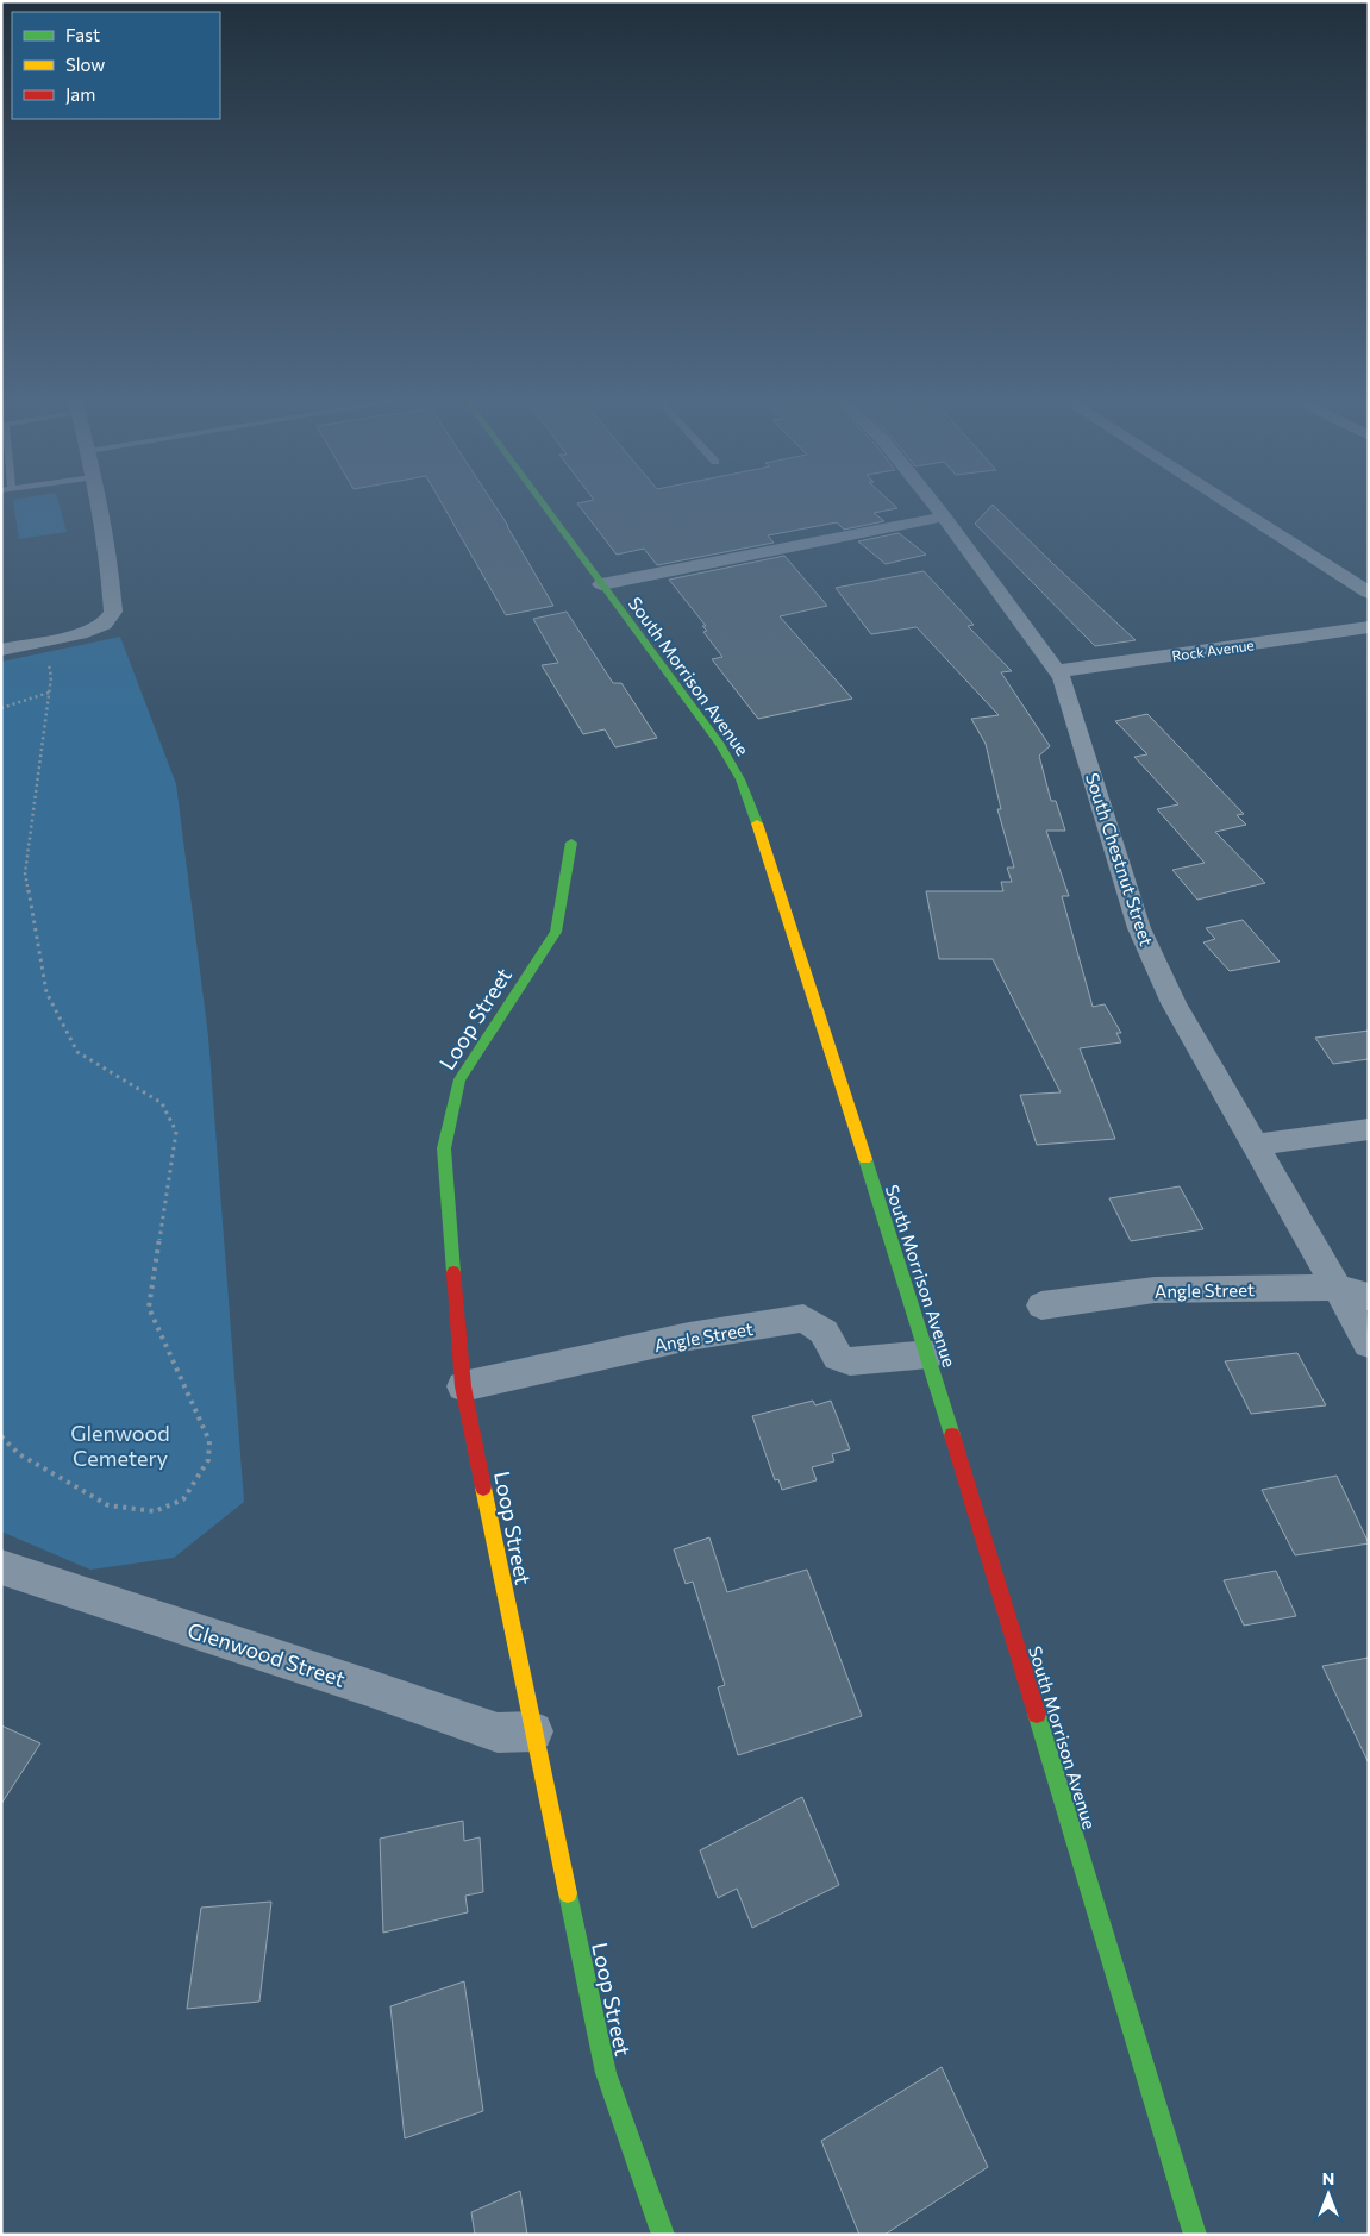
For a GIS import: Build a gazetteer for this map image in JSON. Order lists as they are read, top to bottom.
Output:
{
  "streets": {
    "main road": ["South Morrison Avenue", "Loop Street"],
    "street": [
      "Rock Avenue",
      "South Chestnut Street",
      "Angle Street",
      "Glenwood Street"
    ]
  },
  "crossings": [
    ["Rock Avenue", "South Chestnut Street"],
    ["South Morrison Avenue", "Angle Street"],
    ["South Chestnut Street", "Angle Street"],
    ["Loop Street", "Angle Street"],
    ["Loop Street", "Glenwood Street"]
  ],
  "parks": ["Glenwood Cemetery"],
  "legend": ["Fast", "Slow", "Jam"],
  "north": "top"
}
